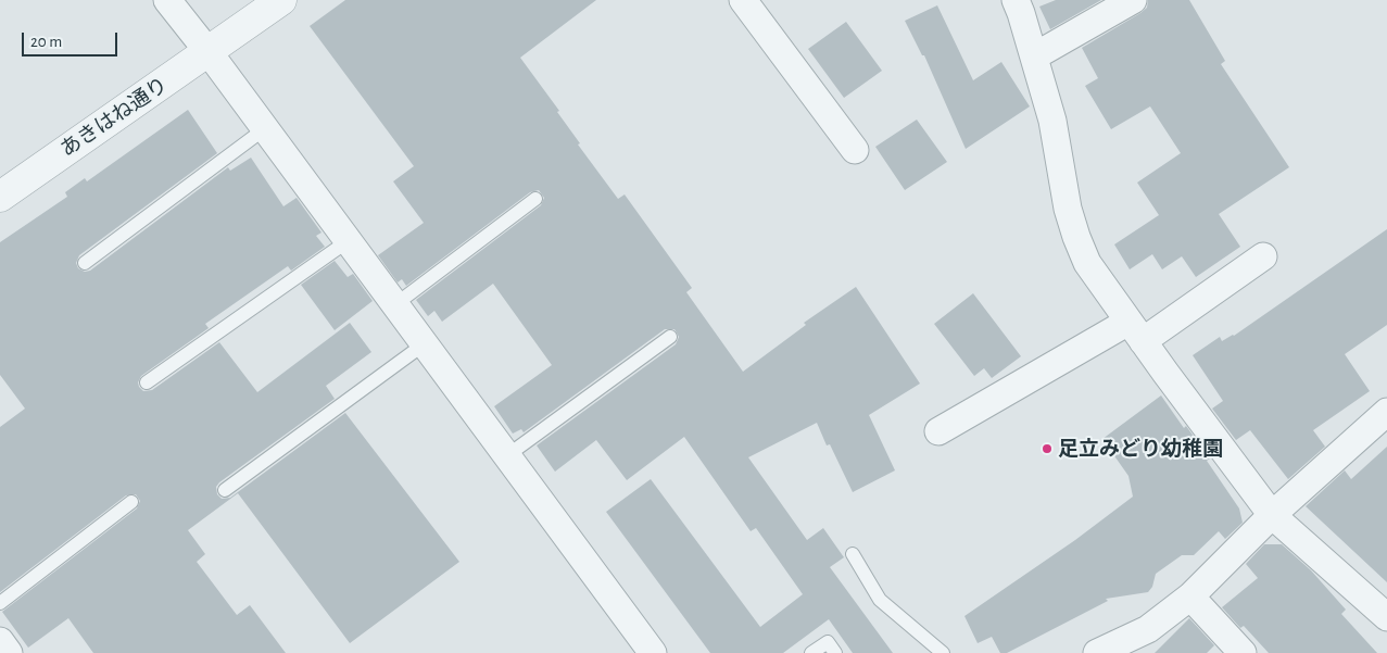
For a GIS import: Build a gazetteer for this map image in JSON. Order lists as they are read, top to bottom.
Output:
{
  "streets": {
    "street": ["あきはね通り"]
  },
  "places": ["足立みどり幼稚園"],
  "scale_bar": "20 m"
}
